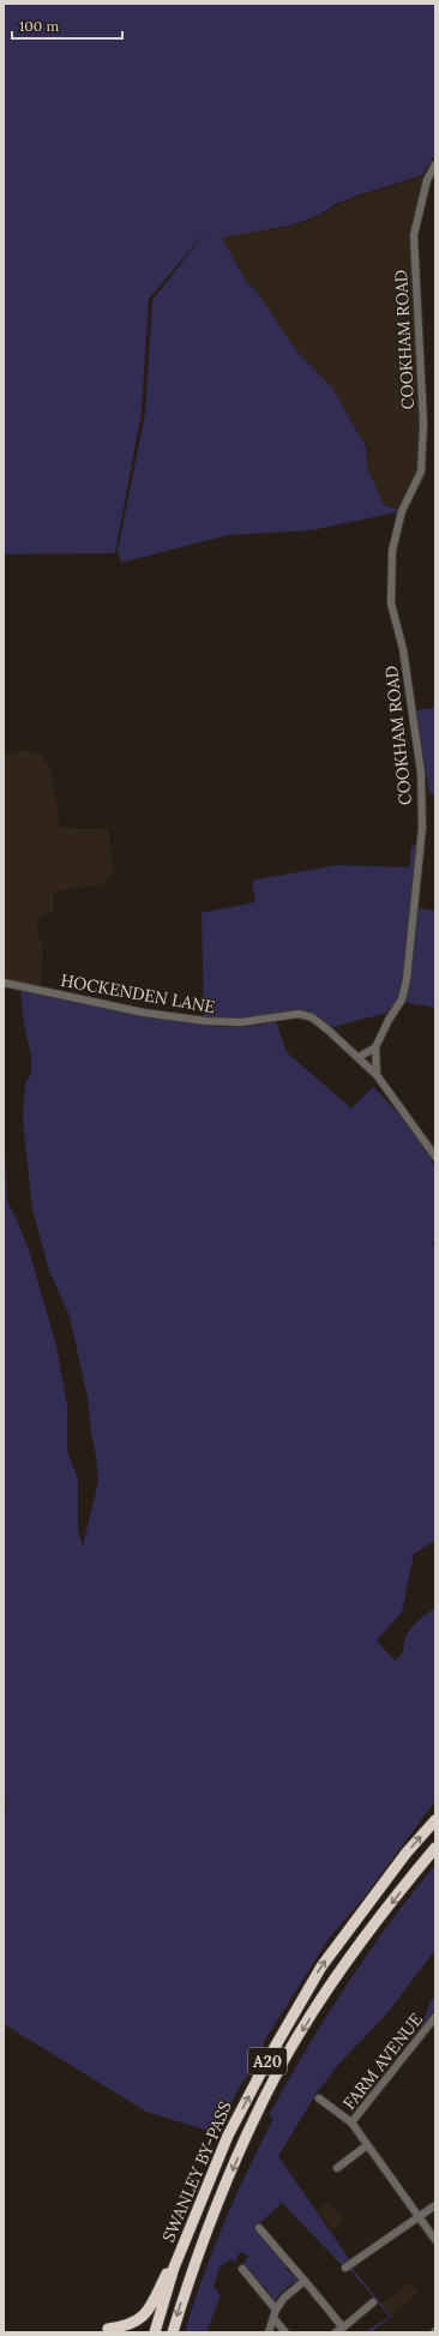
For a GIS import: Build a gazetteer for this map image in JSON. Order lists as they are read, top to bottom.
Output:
{
  "streets": {
    "highway": ["A20", "SWANLEY BY-PASS"],
    "street": ["COOKHAM ROAD", "HOCKENDEN LANE", "FARM AVENUE"]
  },
  "crossings": [
    ["COOKHAM ROAD", "HOCKENDEN LANE"]
  ],
  "scale_bar": "100 m"
}
